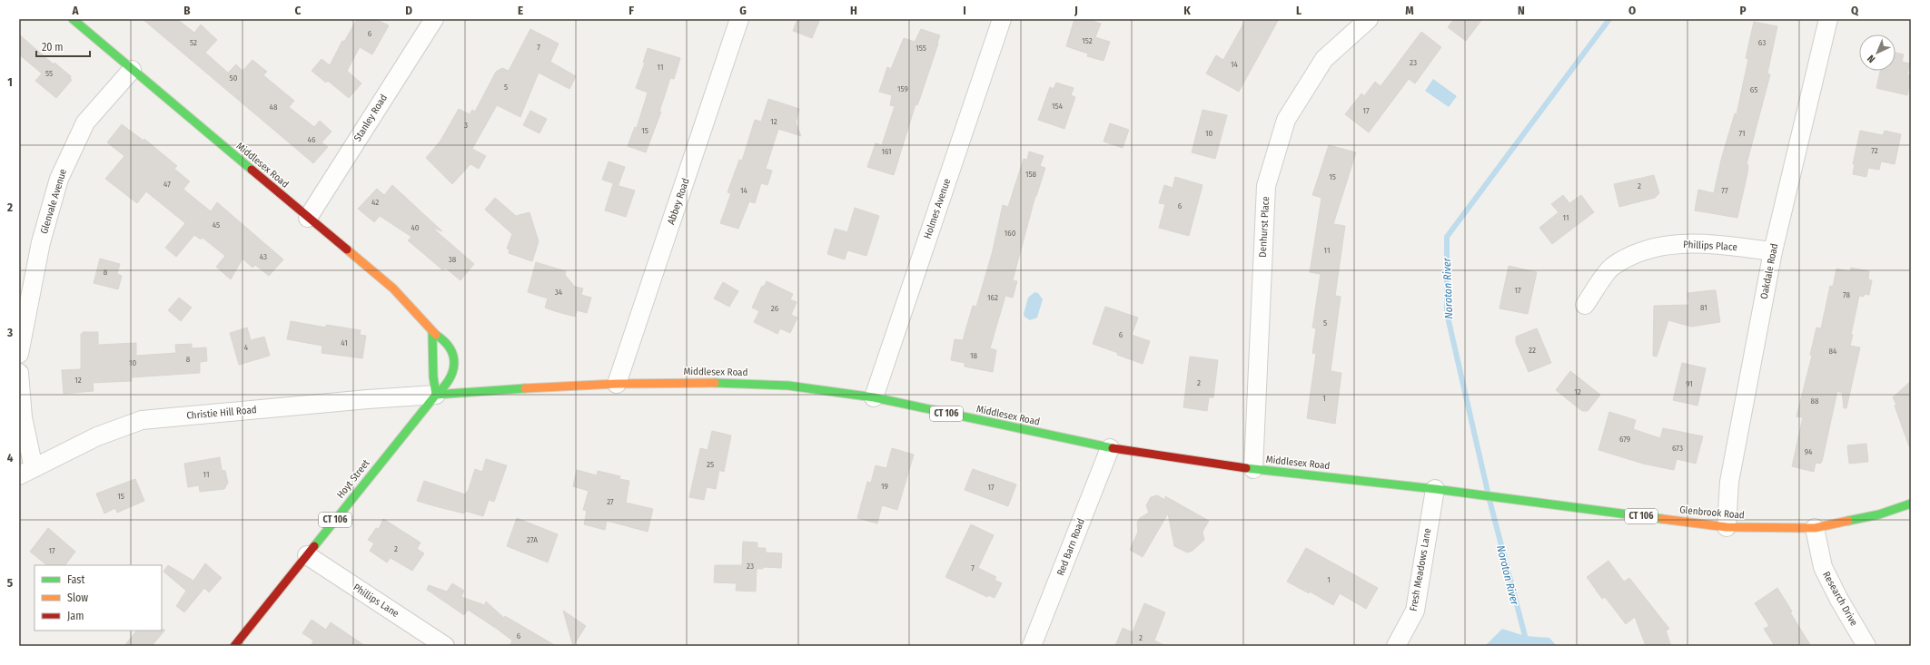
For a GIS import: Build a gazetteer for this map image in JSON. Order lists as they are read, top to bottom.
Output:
{
  "streets": {
    "main road": [
      "Middlesex Road",
      "CT 106",
      "Hoyt Street",
      "Glenbrook Road"
    ],
    "street": [
      "Stanley Road",
      "Glenvale Avenue",
      "Abbey Road",
      "Holmes Avenue",
      "Denhurst Place",
      "Phillips Place",
      "Oakdale Road",
      "Christie Hill Road",
      "Red Barn Road",
      "Fresh Meadows Lane",
      "Research Drive",
      "Phillips Lane"
    ]
  },
  "crossings": [
    ["Stanley Road", "Middlesex Road"],
    ["Middlesex Road", "Glenvale Avenue"],
    ["Middlesex Road", "Abbey Road"],
    ["Middlesex Road", "Holmes Avenue"],
    ["Middlesex Road", "Denhurst Place"],
    ["Middlesex Road", "Christie Hill Road"],
    ["Middlesex Road", "Hoyt Street"],
    ["Middlesex Road", "Glenbrook Road"],
    ["Middlesex Road", "Red Barn Road"],
    ["Middlesex Road", "Fresh Meadows Lane"],
    ["Phillips Place", "Oakdale Road"],
    ["Oakdale Road", "Glenbrook Road"],
    ["Christie Hill Road", "Hoyt Street"],
    ["Hoyt Street", "Phillips Lane"],
    ["Glenbrook Road", "Research Drive"]
  ],
  "water": ["Noroton River"],
  "house_numbers": [
    "6",
    "152",
    "52",
    "63",
    "7",
    "155",
    "23",
    "14",
    "11",
    "55",
    "50",
    "5",
    "159",
    "65",
    "154",
    "48",
    "17",
    "12",
    "3",
    "15",
    "10",
    "71",
    "46",
    "72",
    "161",
    "158",
    "15",
    "47",
    "2",
    "14",
    "77",
    "42",
    "6",
    "11",
    "45",
    "40",
    "160",
    "11",
    "43",
    "38",
    "8",
    "17",
    "34",
    "78",
    "162",
    "81",
    "26",
    "5",
    "6",
    "41",
    "4",
    "22",
    "84",
    "18",
    "8",
    "10",
    "12",
    "2",
    "91",
    "12",
    "1",
    "88",
    "679",
    "673",
    "94",
    "25",
    "11",
    "19",
    "17",
    "15",
    "27",
    "27A",
    "2",
    "17",
    "23",
    "7",
    "1",
    "6",
    "2"
  ],
  "legend": ["Fast", "Slow", "Jam"],
  "scale_bar": "20 m",
  "north": "bottom left",
  "grid": {
    "columns": [
      "A",
      "B",
      "C",
      "D",
      "E",
      "F",
      "G",
      "H",
      "I",
      "J",
      "K",
      "L",
      "M",
      "N",
      "O",
      "P",
      "Q"
    ],
    "rows": [
      "1",
      "2",
      "3",
      "4",
      "5"
    ]
  }
}
